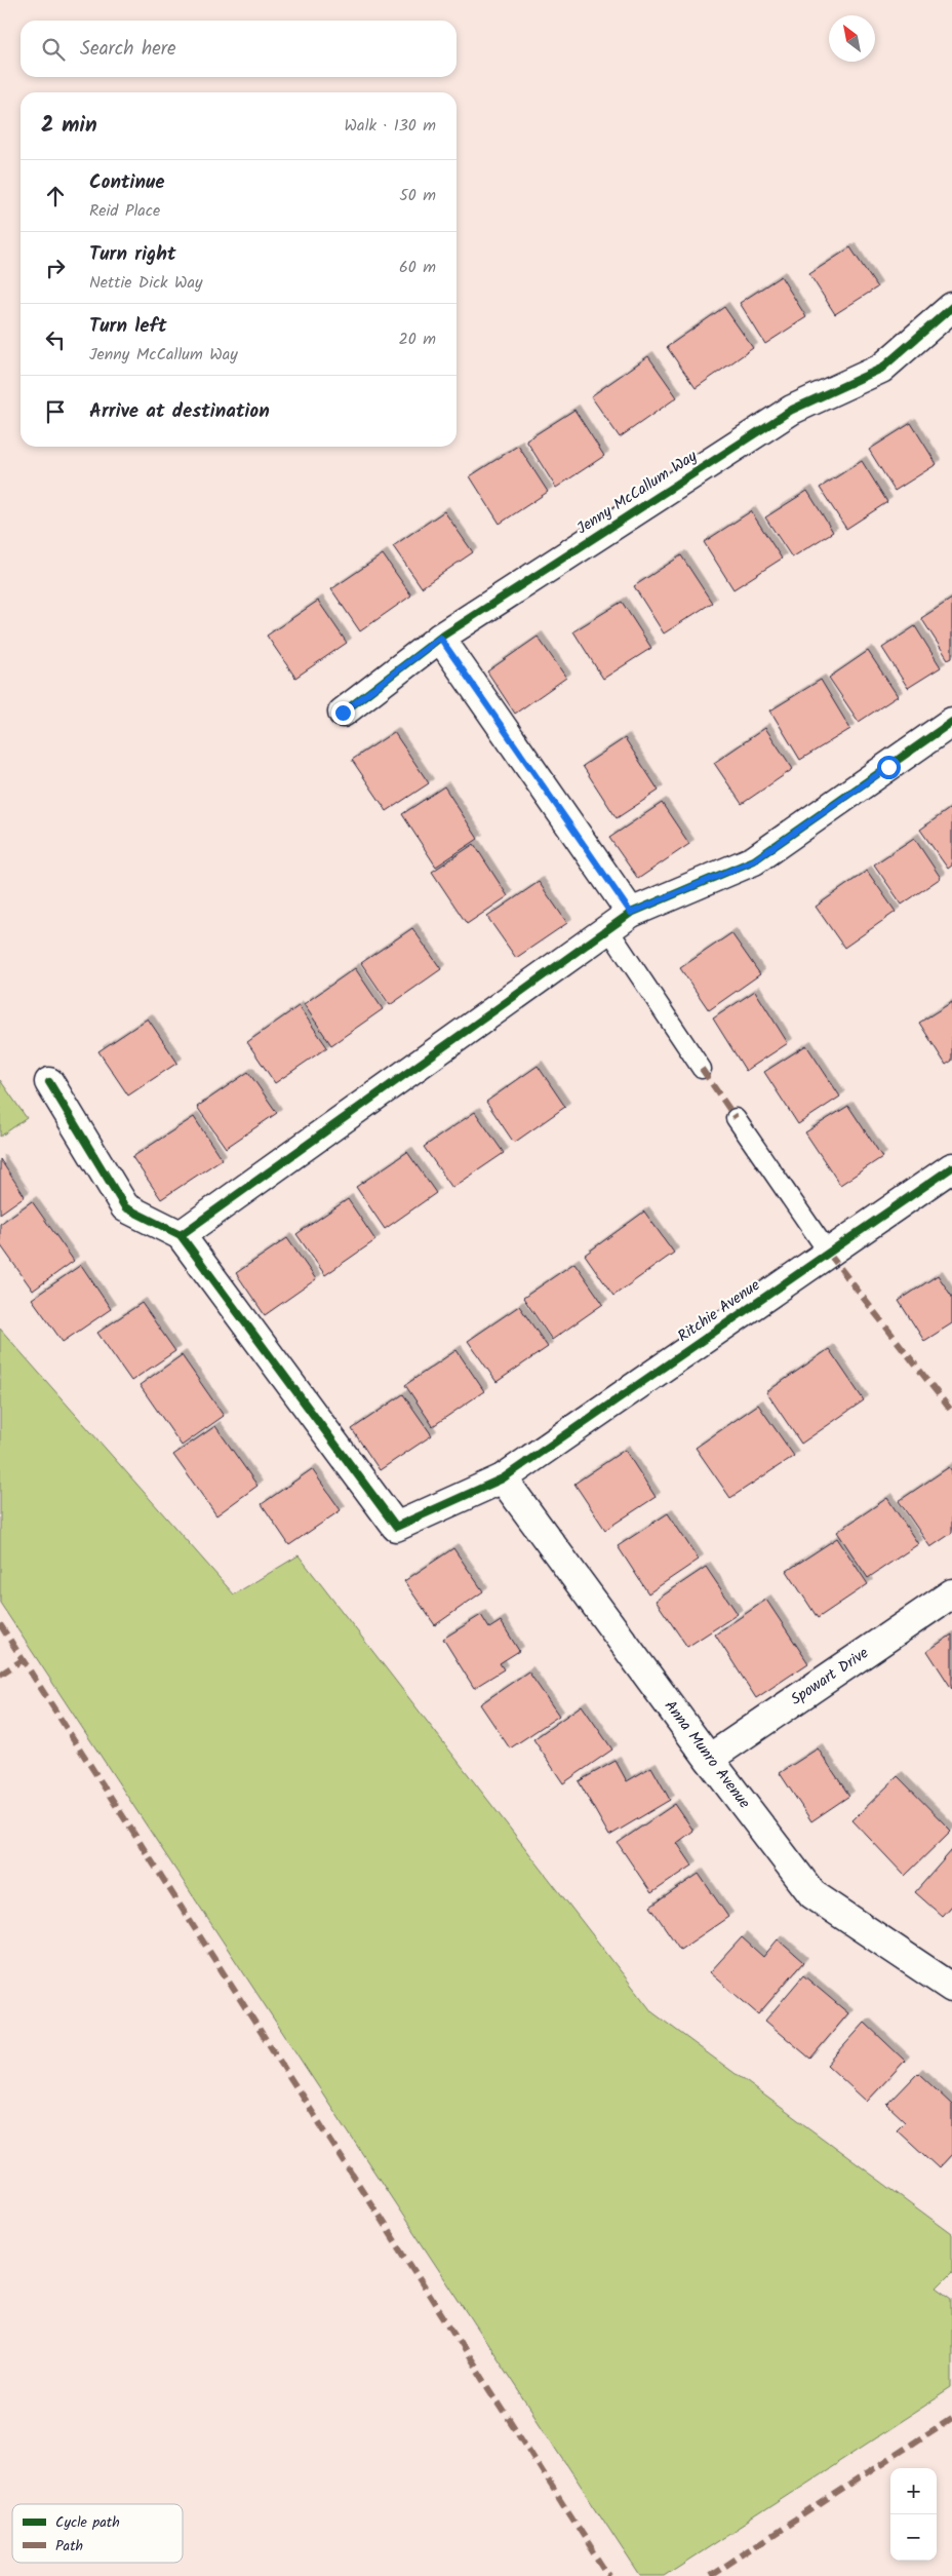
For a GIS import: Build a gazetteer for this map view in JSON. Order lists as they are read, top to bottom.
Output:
{
  "streets": {
    "street": [
      "Jenny McCallum Way",
      "Ritchie Avenue",
      "Spowart Drive",
      "Anna Munro Avenue"
    ]
  },
  "crossings": [
    ["Ritchie Avenue", "Anna Munro Avenue"],
    ["Spowart Drive", "Anna Munro Avenue"]
  ],
  "legend": ["Cycle path", "Path"],
  "north": "top left",
  "page": {
    "search": "Search here",
    "heading": ["2 min", "Walk · 130 m"],
    "list": [
      ["Continue", "Reid Place", "50 m"],
      ["Turn right", "Nettie Dick Way", "60 m"],
      ["Turn left", "Jenny McCallum Way", "20 m"],
      "Arrive at destination"
    ],
    "map_buttons": ["+", "−"]
  }
}
